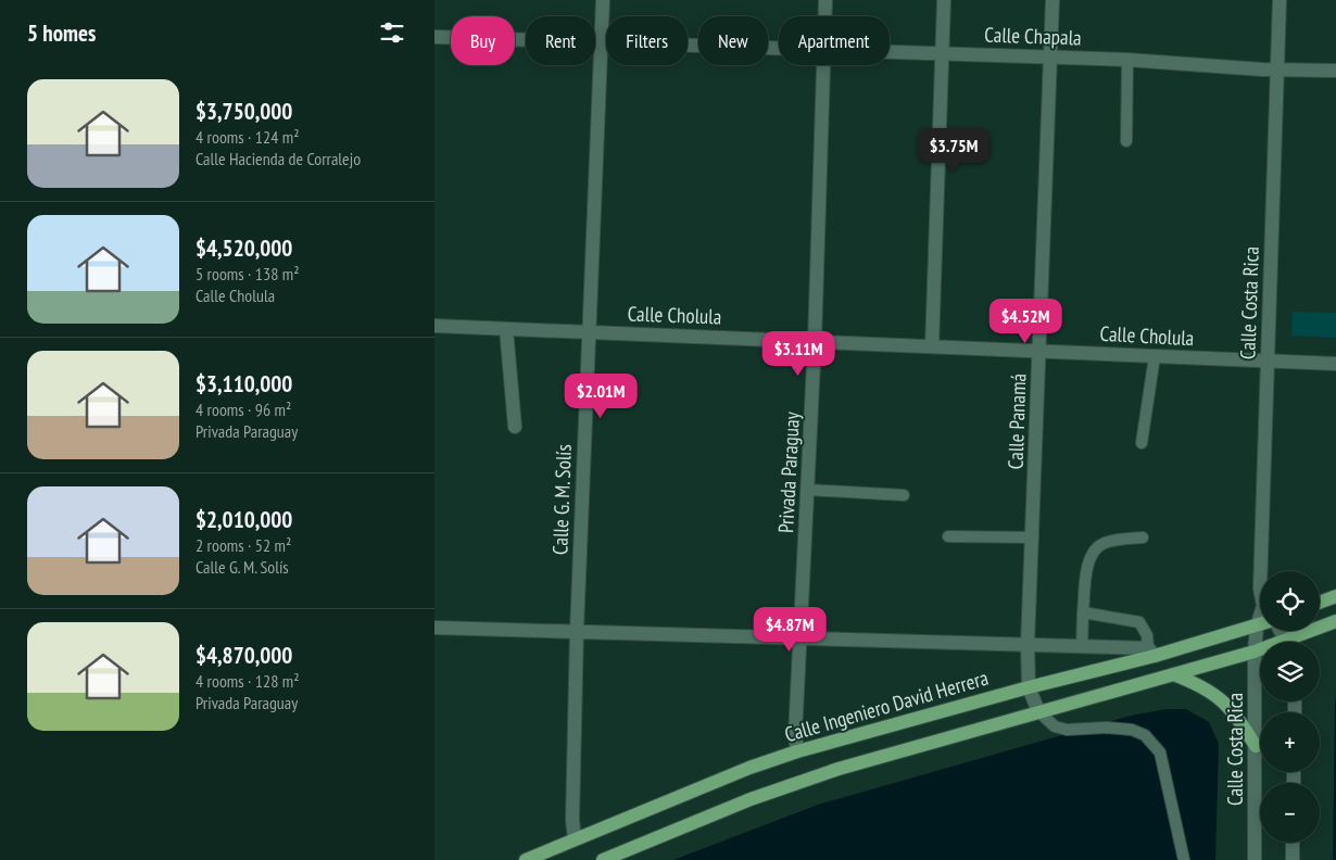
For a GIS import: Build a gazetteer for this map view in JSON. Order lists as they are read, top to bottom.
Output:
{
  "streets": {
    "main road": ["Calle Ingeniero David Herrera"],
    "street": [
      "Calle Chapala",
      "Calle Costa Rica",
      "Calle Cholula",
      "Calle Panamá",
      "Privada Paraguay",
      "Calle G. M. Solís"
    ]
  },
  "crossings": [
    ["Calle Chapala", "Calle Costa Rica"],
    ["Calle Chapala", "Calle Panamá"],
    ["Calle Chapala", "Calle G. M. Solís"],
    ["Calle Costa Rica", "Calle Cholula"],
    ["Calle Cholula", "Calle Panamá"],
    ["Calle Cholula", "Privada Paraguay"],
    ["Calle Cholula", "Calle G. M. Solís"],
    ["Calle Panamá", "Calle Ingeniero David Herrera"],
    ["Privada Paraguay", "Calle Ingeniero David Herrera"],
    ["Calle G. M. Solís", "Calle Ingeniero David Herrera"]
  ],
  "page": {
    "heading": "5 homes",
    "chip": [
      "Buy",
      "Rent",
      "Filters",
      "New",
      "Apartment"
    ],
    "list": [
      {
        "name": "$3,750,000",
        "note": "4 rooms · 124 m² · Calle Hacienda de Corralejo"
      },
      {
        "name": "$4,520,000",
        "note": "5 rooms · 138 m² · Calle Cholula"
      },
      {
        "name": "$3,110,000",
        "note": "4 rooms · 96 m² · Privada Paraguay"
      },
      {
        "name": "$2,010,000",
        "note": "2 rooms · 52 m² · Calle G. M. Solís"
      },
      {
        "name": "$4,870,000",
        "note": "4 rooms · 128 m² · Privada Paraguay"
      }
    ],
    "price": [
      "$3.75M",
      "$4.52M",
      "$3.11M",
      "$2.01M",
      "$4.87M"
    ],
    "map_buttons": ["+", "−"]
  }
}
